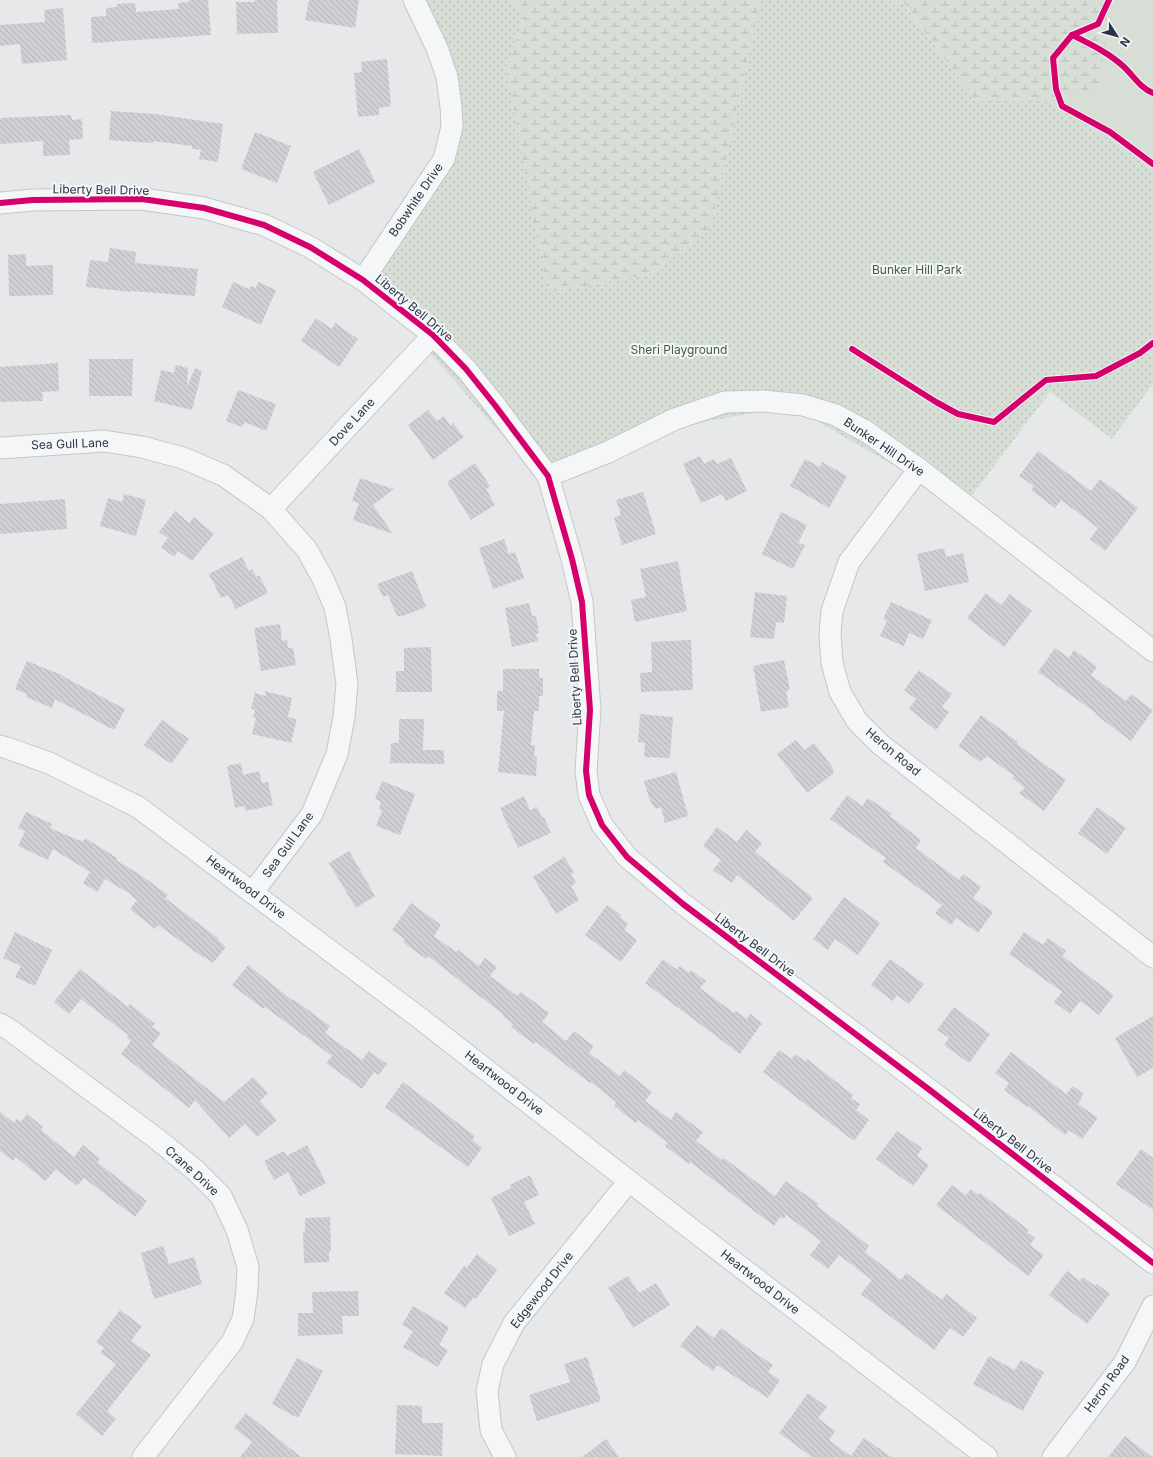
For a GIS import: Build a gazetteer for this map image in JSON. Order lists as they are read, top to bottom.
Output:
{
  "streets": {
    "street": [
      "Liberty Bell Drive",
      "Bobwhite Drive",
      "Dove Lane",
      "Sea Gull Lane",
      "Bunker Hill Drive",
      "Heron Road",
      "Heartwood Drive",
      "Crane Drive",
      "Edgewood Drive"
    ]
  },
  "crossings": [
    ["Liberty Bell Drive", "Bobwhite Drive"],
    ["Liberty Bell Drive", "Dove Lane"],
    ["Liberty Bell Drive", "Bunker Hill Drive"],
    ["Dove Lane", "Sea Gull Lane"],
    ["Sea Gull Lane", "Heartwood Drive"],
    ["Bunker Hill Drive", "Heron Road"],
    ["Heartwood Drive", "Edgewood Drive"]
  ],
  "parks": ["Bunker Hill Park", "Sheri Playground"],
  "north": "bottom right"
}
